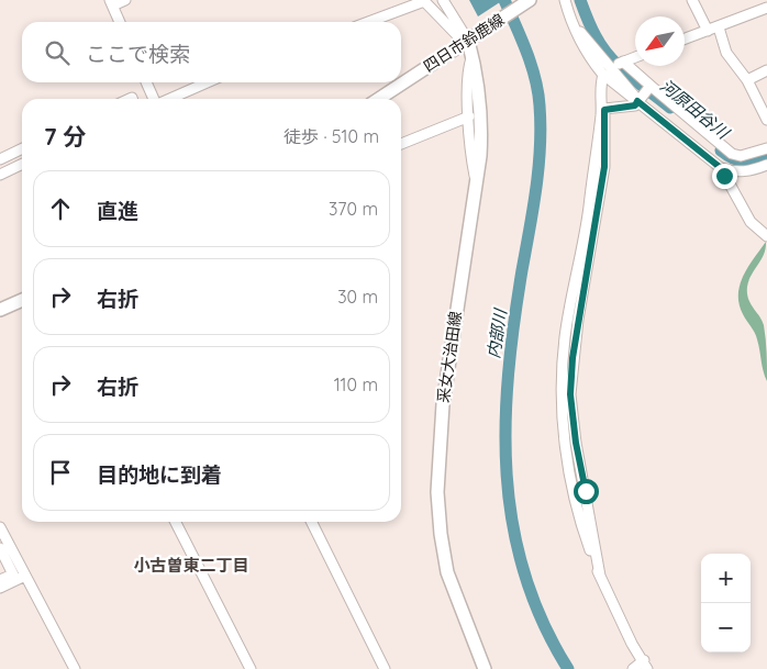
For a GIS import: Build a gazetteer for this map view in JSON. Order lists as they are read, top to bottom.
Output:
{
  "streets": {
    "main road": ["四日市鈴鹿線", "采女大治田線"]
  },
  "crossings": [
    ["四日市鈴鹿線", "采女大治田線"]
  ],
  "districts": ["小古曽東二丁目"],
  "water": ["河原田谷川", "内部川"],
  "north": "bottom left",
  "page": {
    "search": "ここで検索",
    "heading": ["7 分", "徒歩 · 510 m"],
    "list": [
      ["直進", "370 m"],
      ["右折", "30 m"],
      ["右折", "110 m"],
      "目的地に到着"
    ],
    "map_buttons": ["+", "−"]
  }
}
